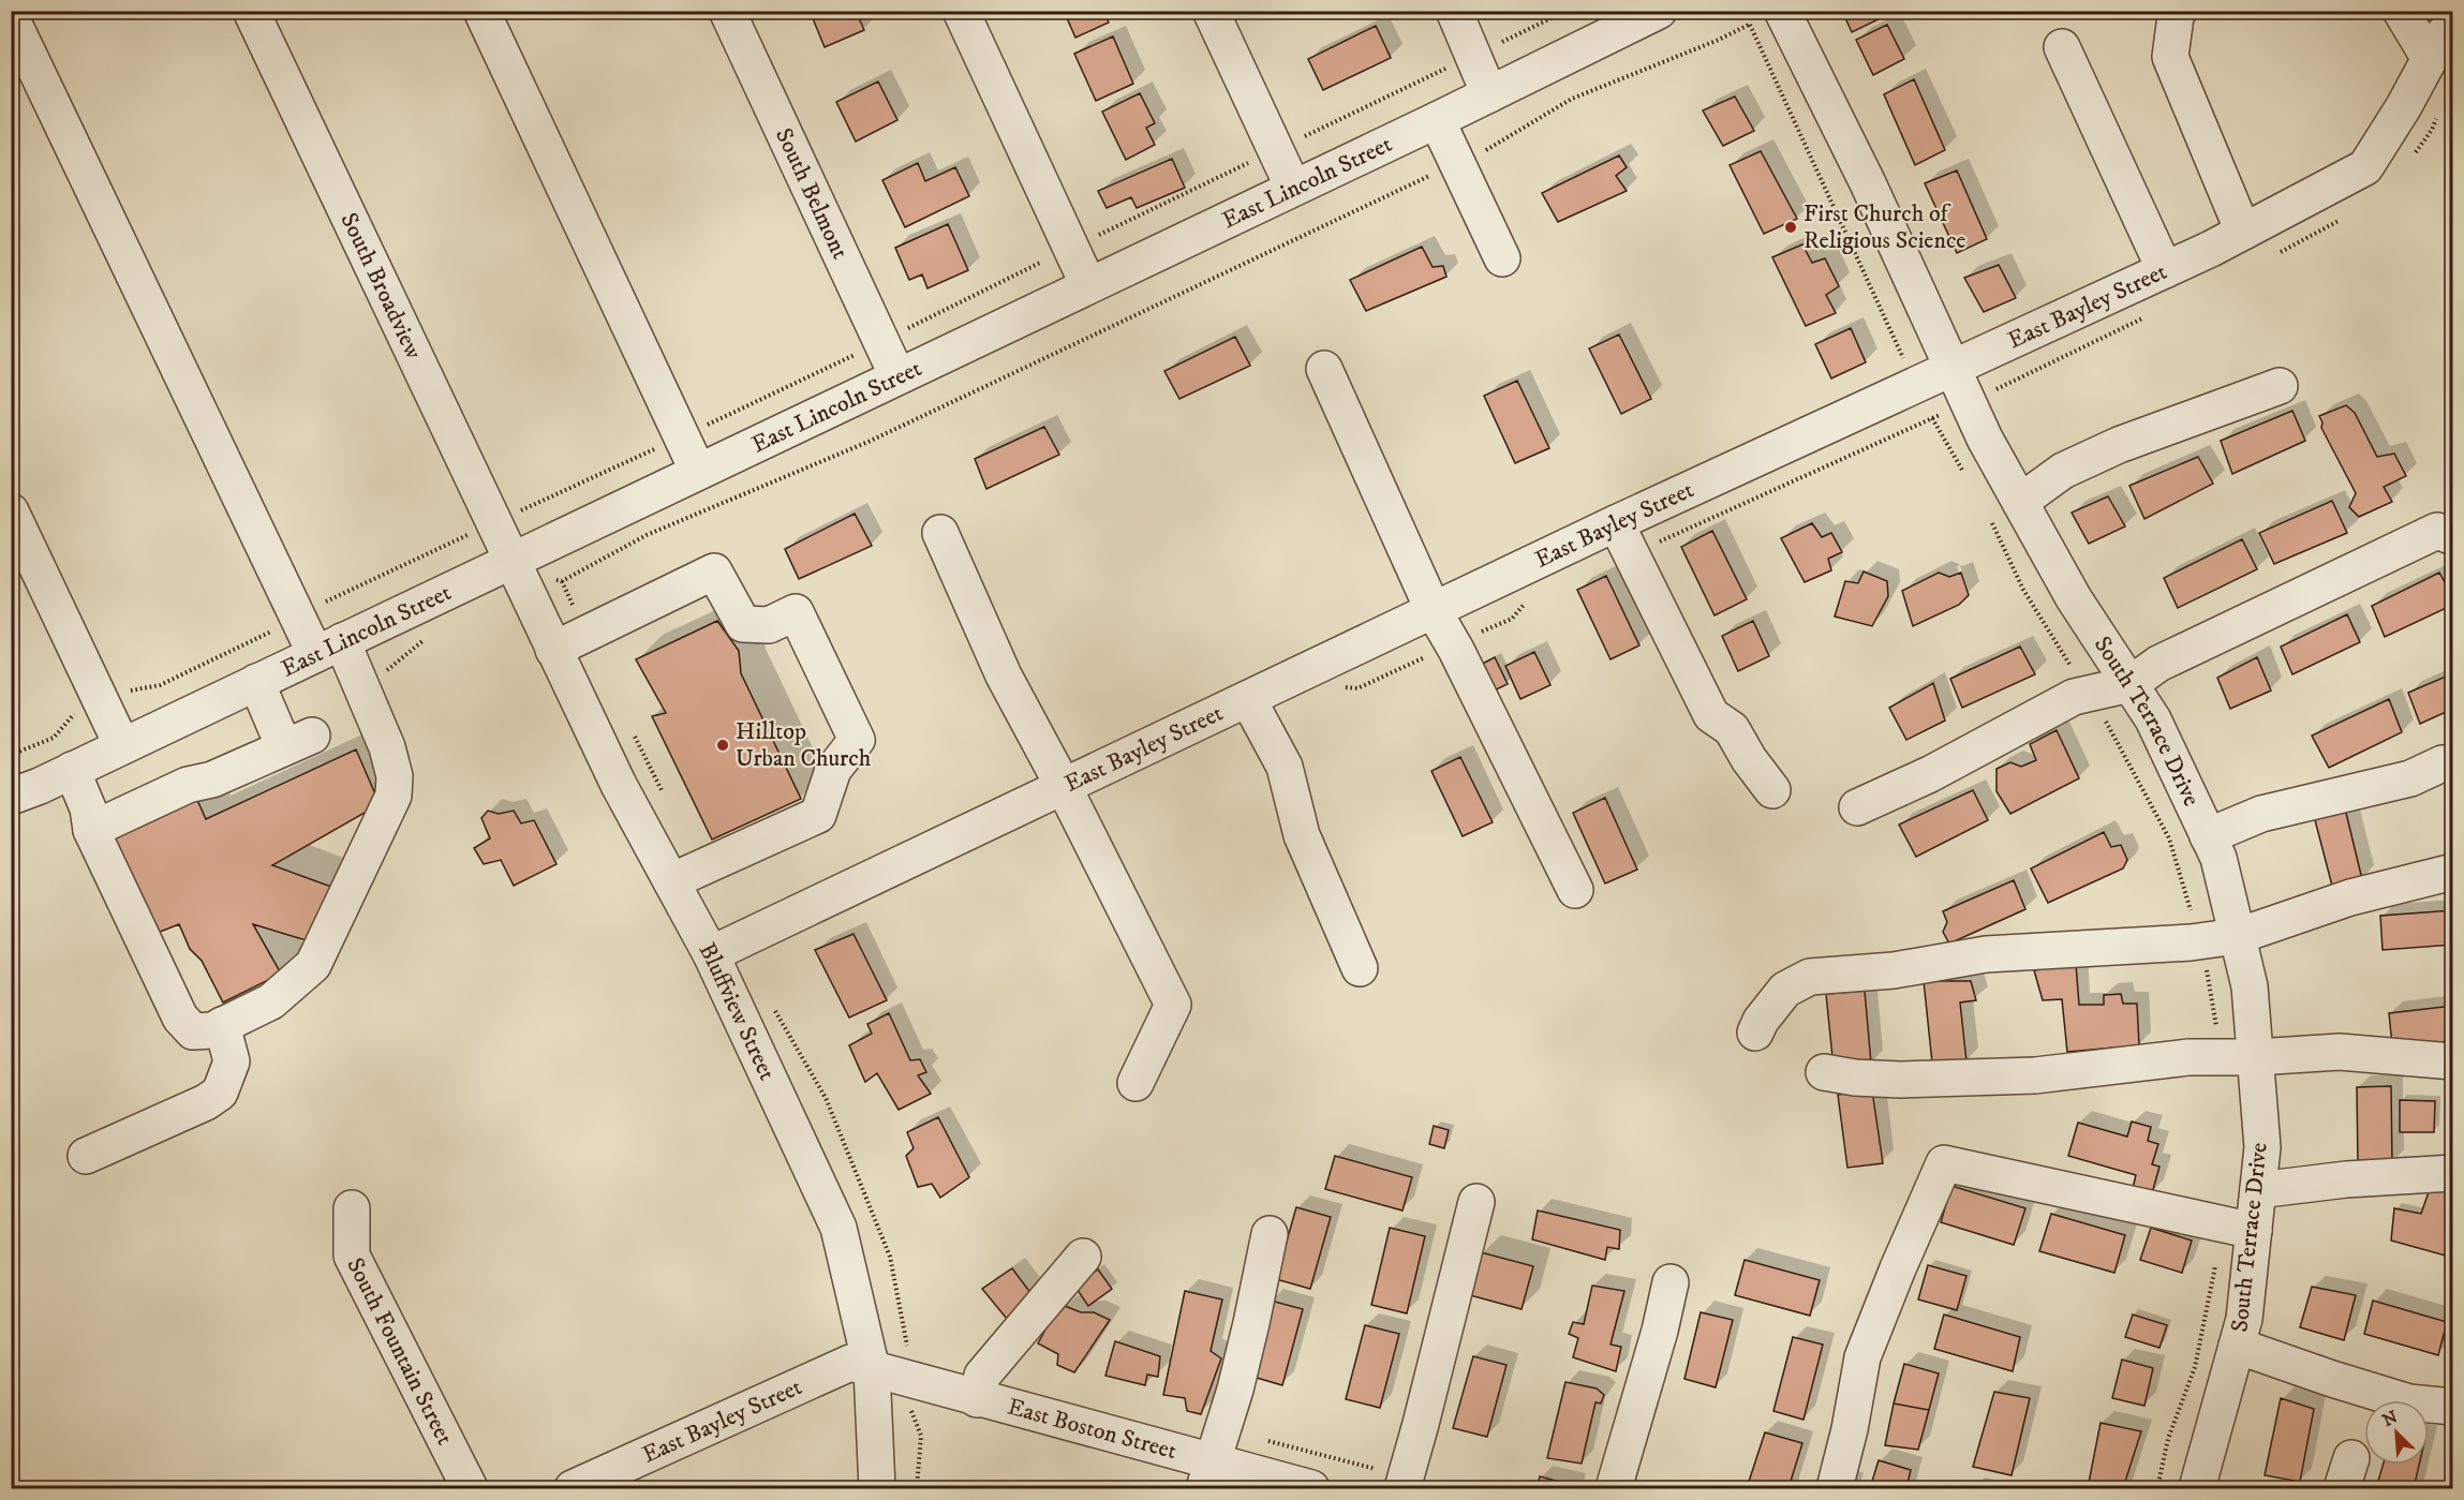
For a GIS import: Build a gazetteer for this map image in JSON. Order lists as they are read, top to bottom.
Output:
{
  "streets": {
    "street": [
      "East Lincoln Street",
      "South Belmont",
      "South Broadview",
      "East Bayley Street",
      "South Terrace Drive",
      "Bluffview Street",
      "South Fountain Street",
      "East Boston Street"
    ]
  },
  "crossings": [
    ["East Lincoln Street", "South Belmont"],
    ["East Lincoln Street", "South Broadview"],
    ["East Lincoln Street", "Bluffview Street"],
    ["South Broadview", "Bluffview Street"],
    ["East Bayley Street", "South Terrace Drive"],
    ["East Bayley Street", "Bluffview Street"],
    ["East Bayley Street", "East Boston Street"],
    ["Bluffview Street", "East Boston Street"]
  ],
  "places": ["First Church of Religious Science", "Hilltop Urban Church"],
  "north": "top left"
}
